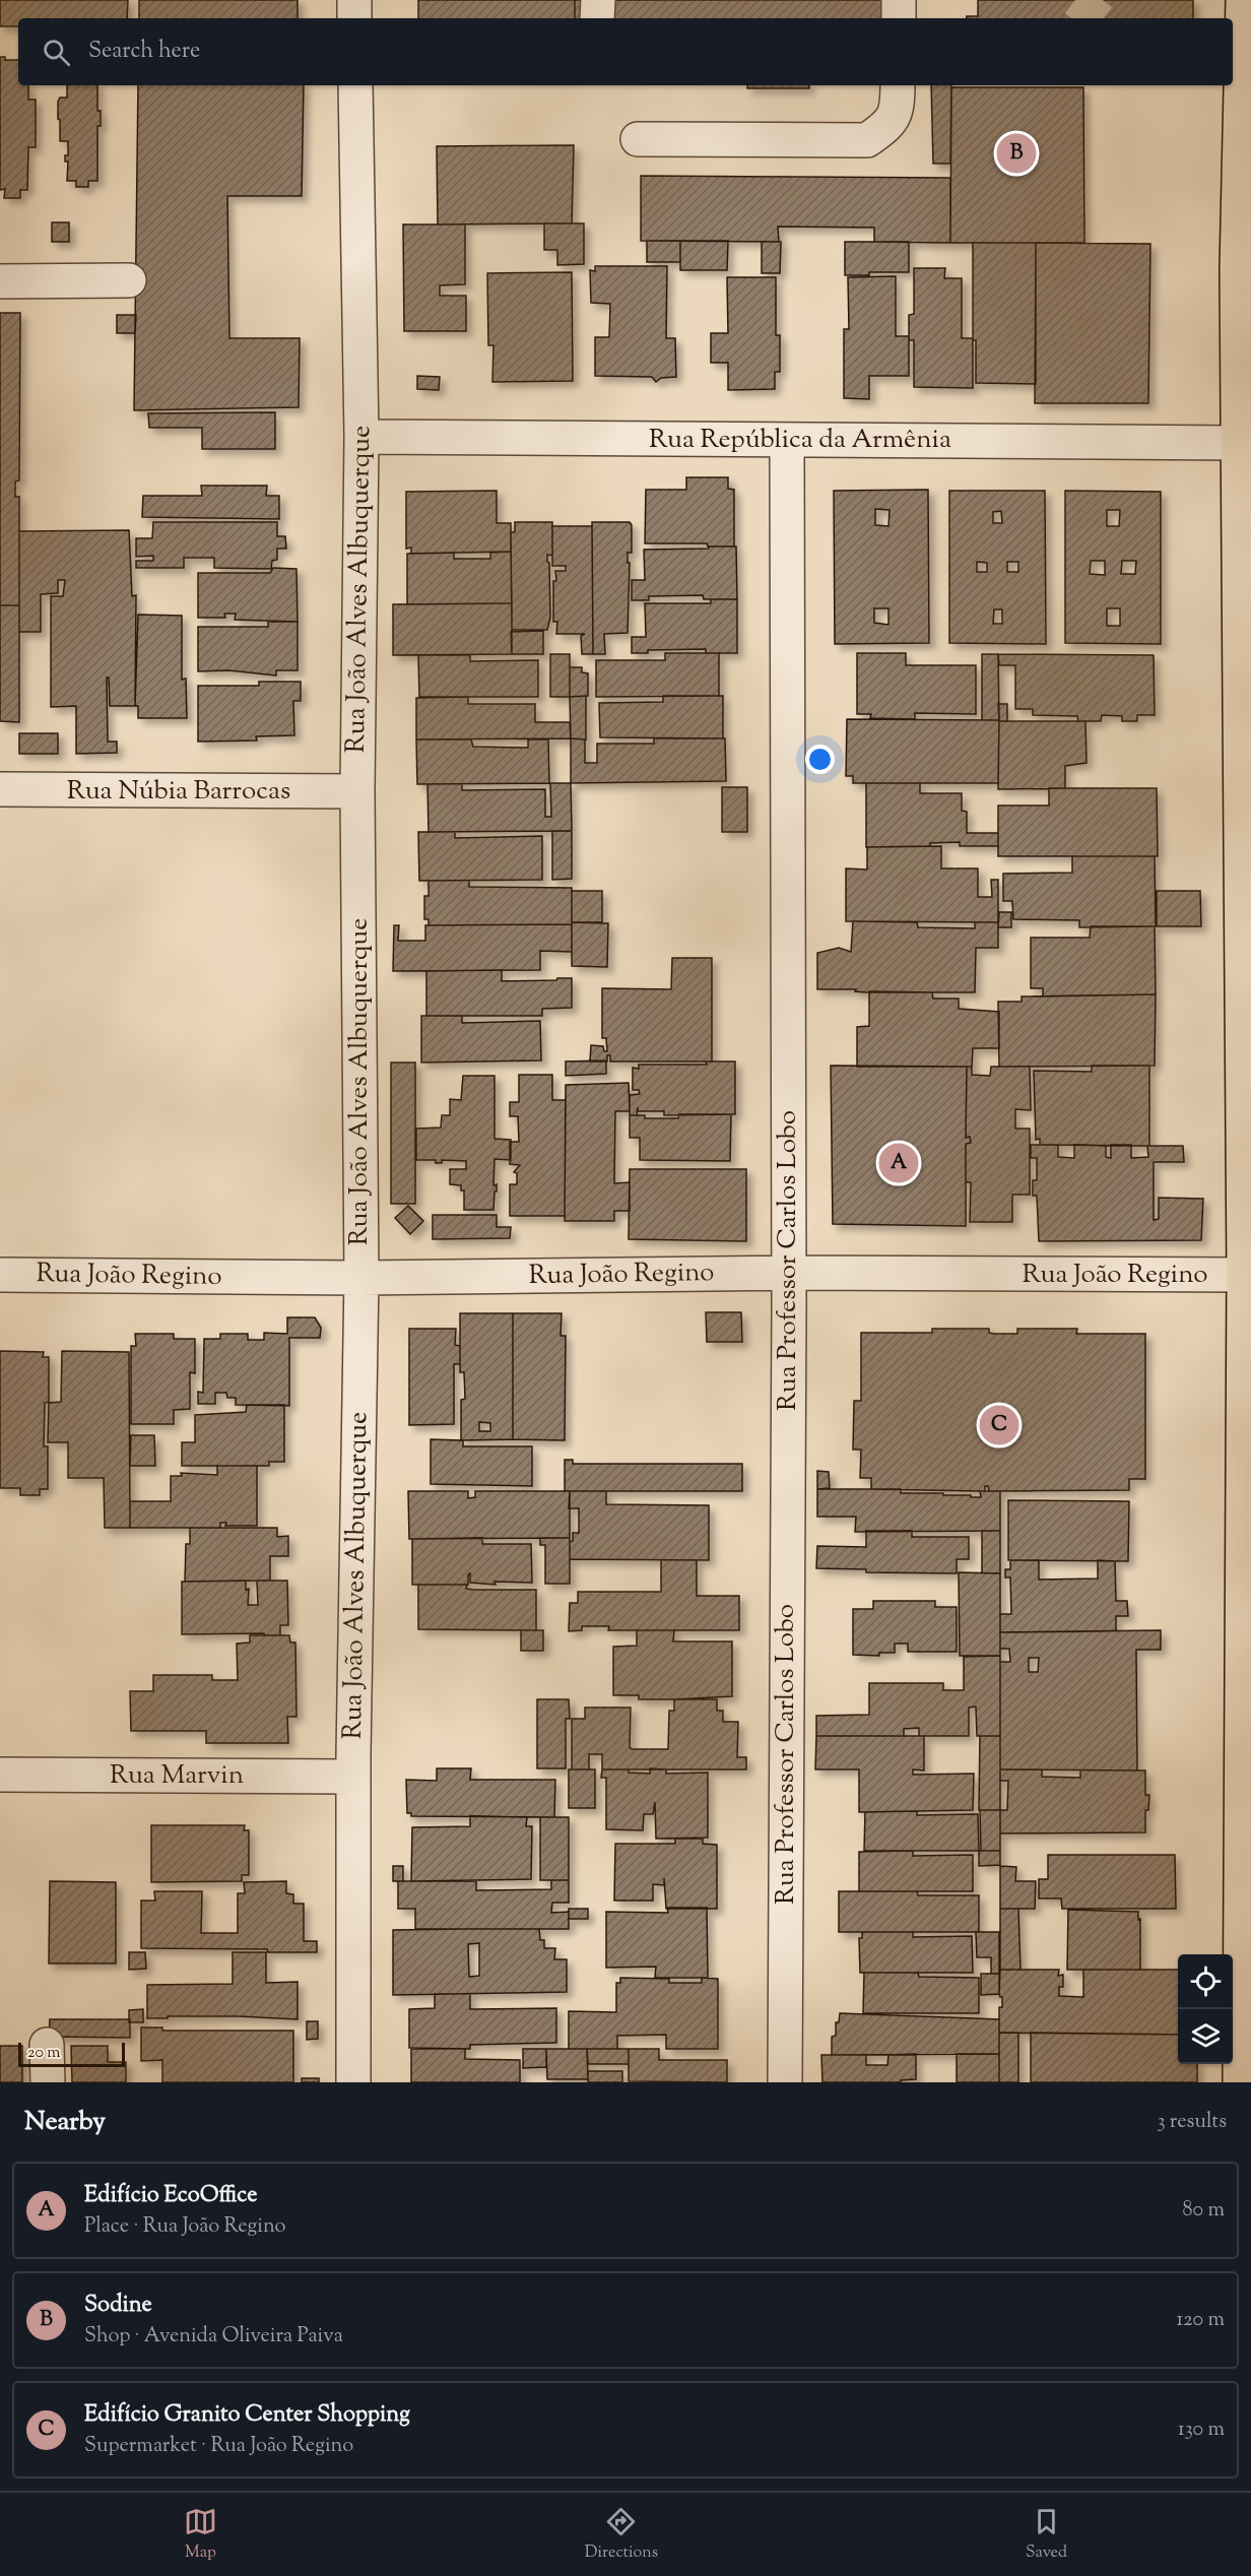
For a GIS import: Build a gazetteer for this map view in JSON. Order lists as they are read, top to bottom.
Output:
{
  "streets": {
    "street": [
      "Rua República da Armênia",
      "Rua João Alves Albuquerque",
      "Rua Núbia Barrocas",
      "Rua Professor Carlos Lobo",
      "Rua João Regino",
      "Rua Marvin"
    ]
  },
  "crossings": [
    ["Rua República da Armênia", "Rua João Alves Albuquerque"],
    ["Rua República da Armênia", "Rua Professor Carlos Lobo"],
    ["Rua João Alves Albuquerque", "Rua Núbia Barrocas"],
    ["Rua João Alves Albuquerque", "Rua João Regino"],
    ["Rua João Alves Albuquerque", "Rua Marvin"],
    ["Rua Professor Carlos Lobo", "Rua João Regino"]
  ],
  "scale_bar": "20 m",
  "page": {
    "search": "Search here",
    "pins": ["B", "A", "C"],
    "scale": "20 m",
    "heading": ["Nearby", "3 results"],
    "list": [
      {
        "mark": "A",
        "name": "Edifício EcoOffice",
        "note": "Place · Rua João Regino",
        "value": "80 m"
      },
      {
        "mark": "B",
        "name": "Sodine",
        "note": "Shop · Avenida Oliveira Paiva",
        "value": "120 m"
      },
      {
        "mark": "C",
        "name": "Edifício Granito Center Shopping",
        "note": "Supermarket · Rua João Regino",
        "value": "130 m"
      }
    ],
    "nav": ["Map", "Directions", "Saved"]
  }
}
